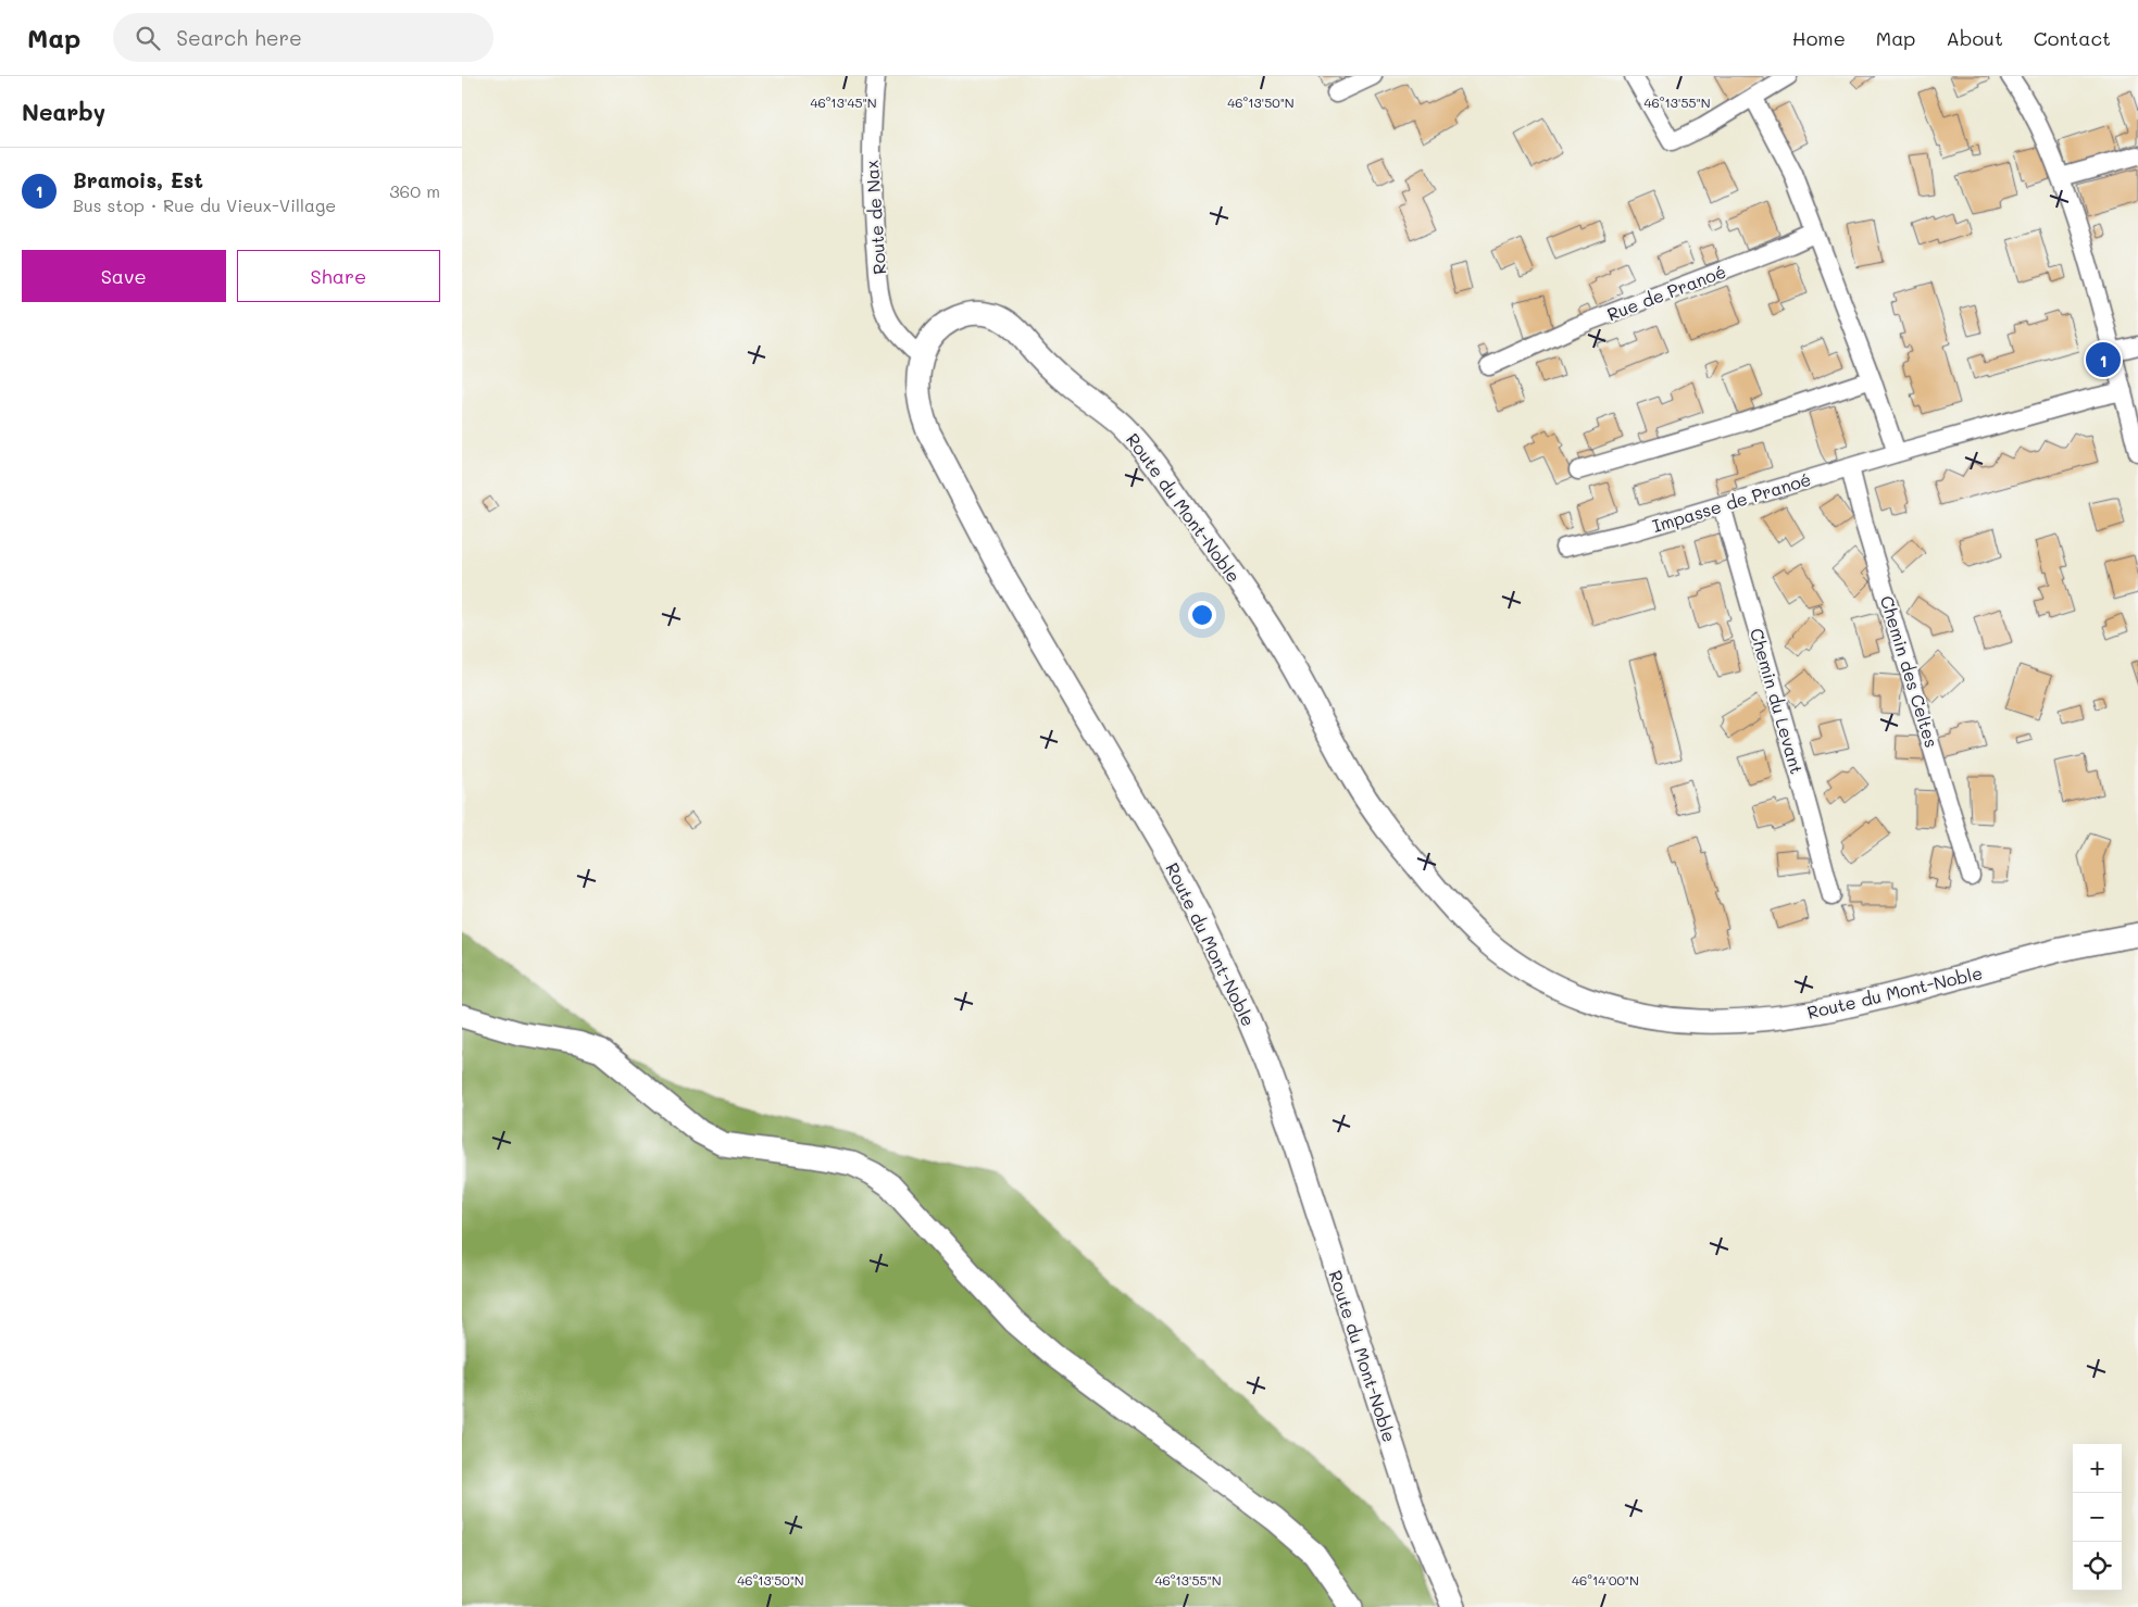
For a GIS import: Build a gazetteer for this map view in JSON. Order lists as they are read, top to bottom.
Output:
{
  "streets": {
    "street": [
      "Route de Nax",
      "Rue de Pranoé",
      "Impasse de Pranoé",
      "Route du Mont-Noble",
      "Chemin des Celtes",
      "Chemin du Levant"
    ]
  },
  "crossings": [
    ["Impasse de Pranoé", "Chemin des Celtes"],
    ["Impasse de Pranoé", "Chemin du Levant"]
  ],
  "page": {
    "header": "Map",
    "search": "Search here",
    "nav": [
      "Home",
      "Map",
      "About",
      "Contact"
    ],
    "heading": "Nearby",
    "list": [
      {
        "mark": "1",
        "name": "Bramois, Est",
        "note": "Bus stop · Rue du Vieux-Village",
        "value": "360 m"
      }
    ],
    "buttons": ["Save", "Share"],
    "pins": "1",
    "map_buttons": ["+", "−"]
  },
  "coordinates": [
    "46°13'45\"N",
    "46°13'50\"N",
    "46°13'55\"N",
    "46°14'00\"N"
  ]
}
